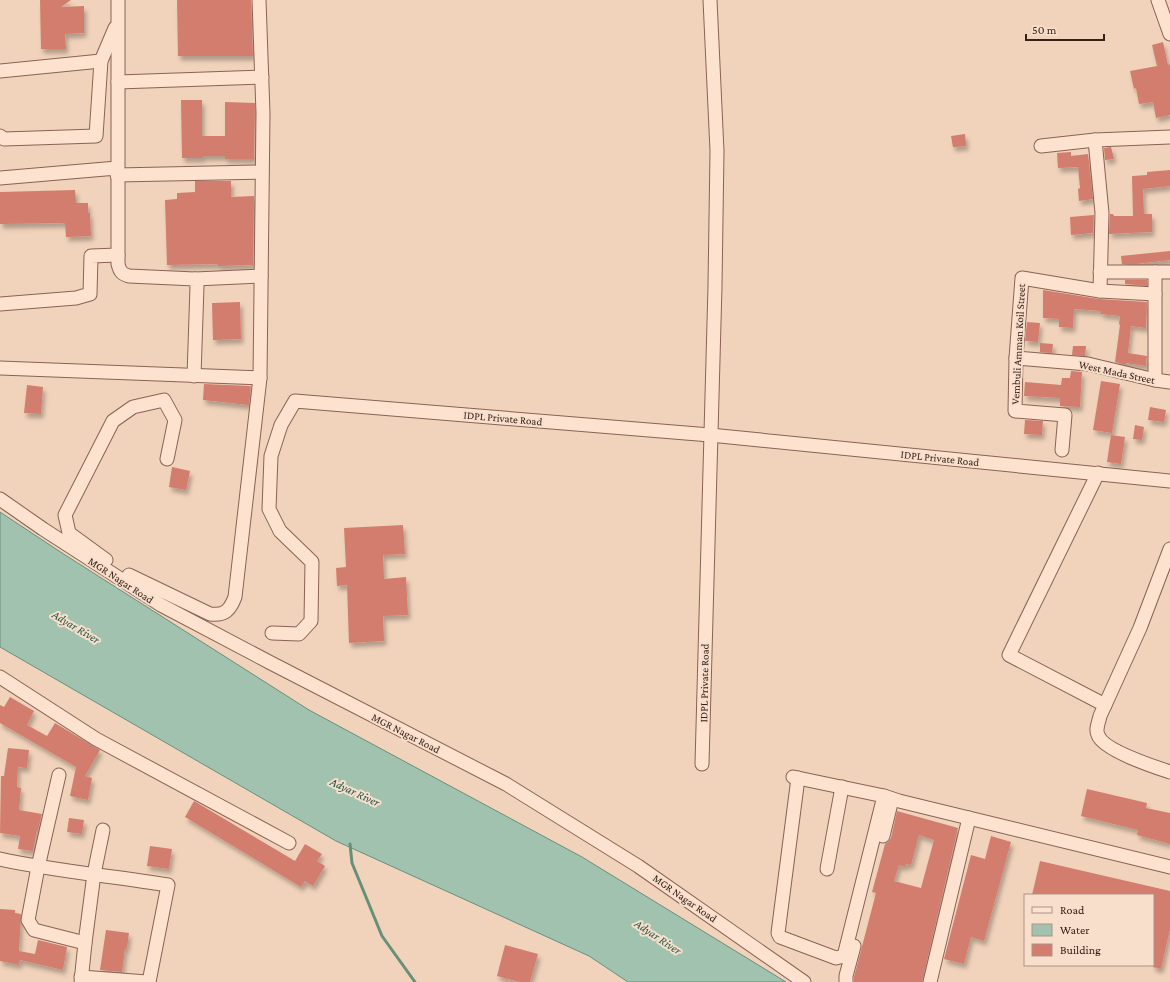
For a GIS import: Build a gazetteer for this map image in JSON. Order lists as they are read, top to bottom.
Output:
{
  "streets": {
    "street": [
      "Vembuli Amman Koil Street",
      "West Mada Street",
      "IDPL Private Road",
      "MGR Nagar Road"
    ]
  },
  "crossings": [
    ["Vembuli Amman Koil Street", "West Mada Street"]
  ],
  "water": ["Adyar River"],
  "legend": ["Road", "Water", "Building"],
  "scale_bar": "50 m"
}
